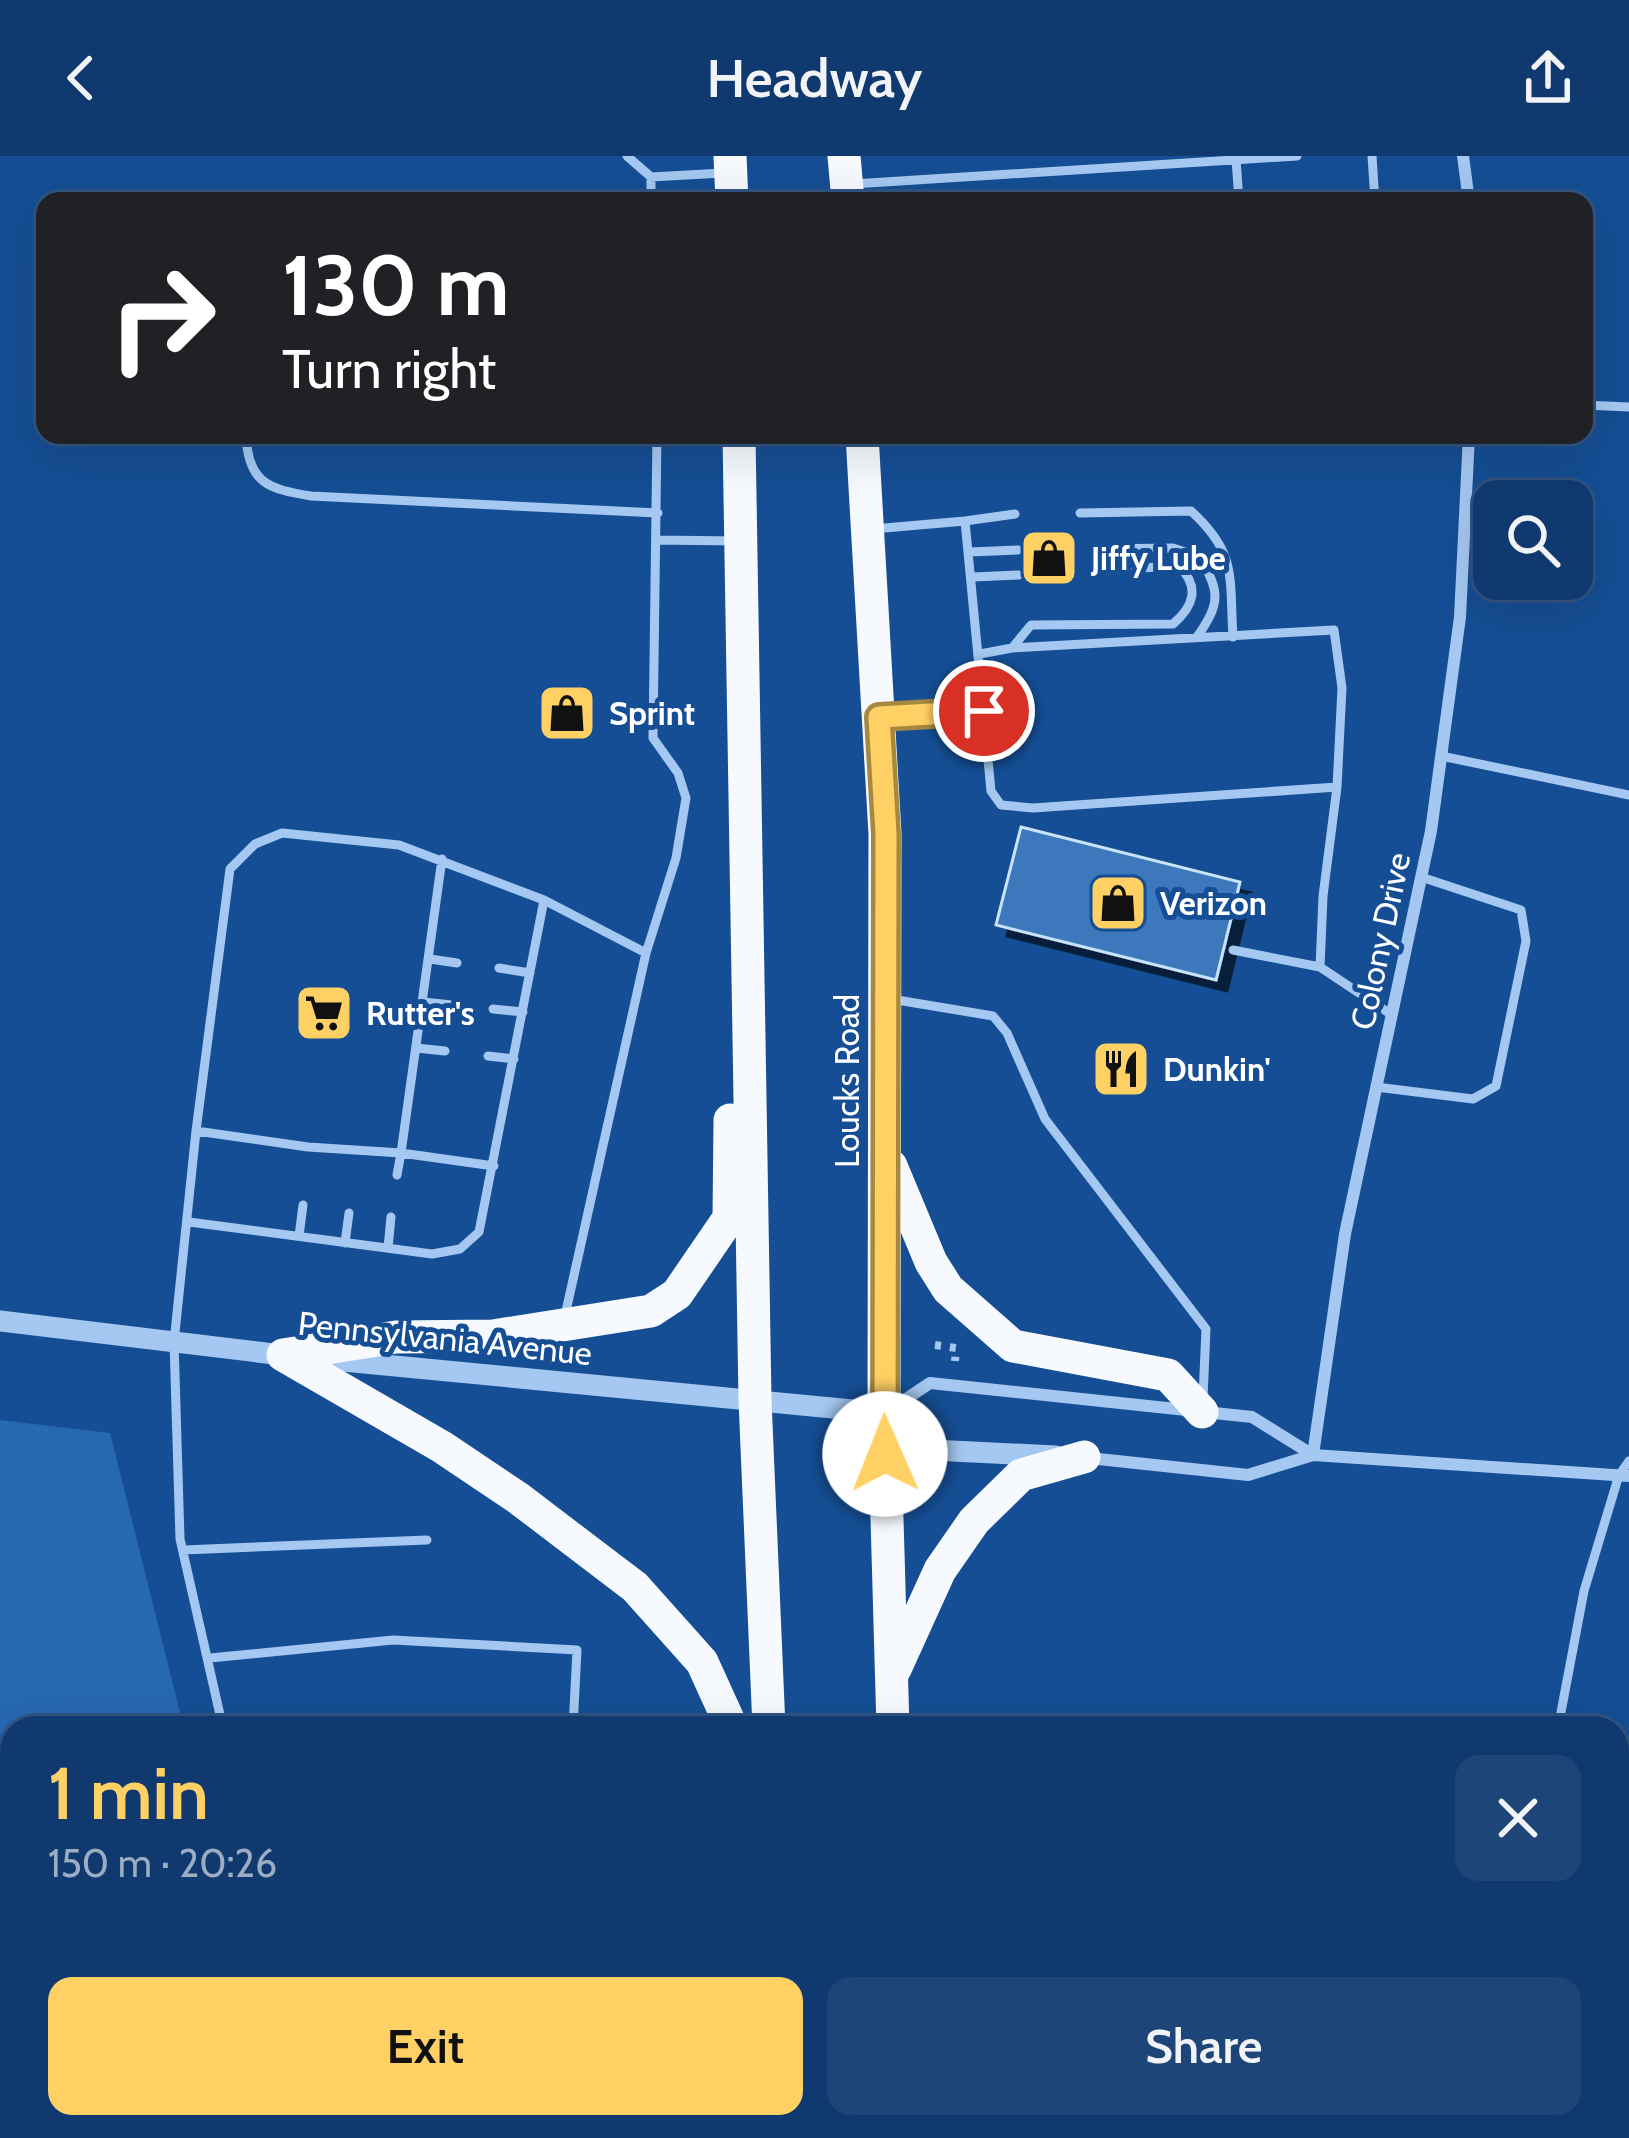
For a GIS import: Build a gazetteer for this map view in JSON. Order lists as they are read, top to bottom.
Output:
{
  "streets": {
    "highway": ["Loucks Road"],
    "street": ["Colony Drive", "Pennsylvania Avenue"]
  },
  "crossings": [
    ["Loucks Road", "Pennsylvania Avenue"]
  ],
  "places": {
    "shop": ["Jiffy Lube", "Sprint", "Verizon"],
    "supermarket": ["Rutter's"],
    "restaurant": ["Dunkin'"]
  },
  "page": {
    "header": "Headway",
    "turn": ["130 m", "Turn right"],
    "heading": ["1 min", "150 m · 20:26"],
    "buttons": ["Exit", "Share"]
  }
}
